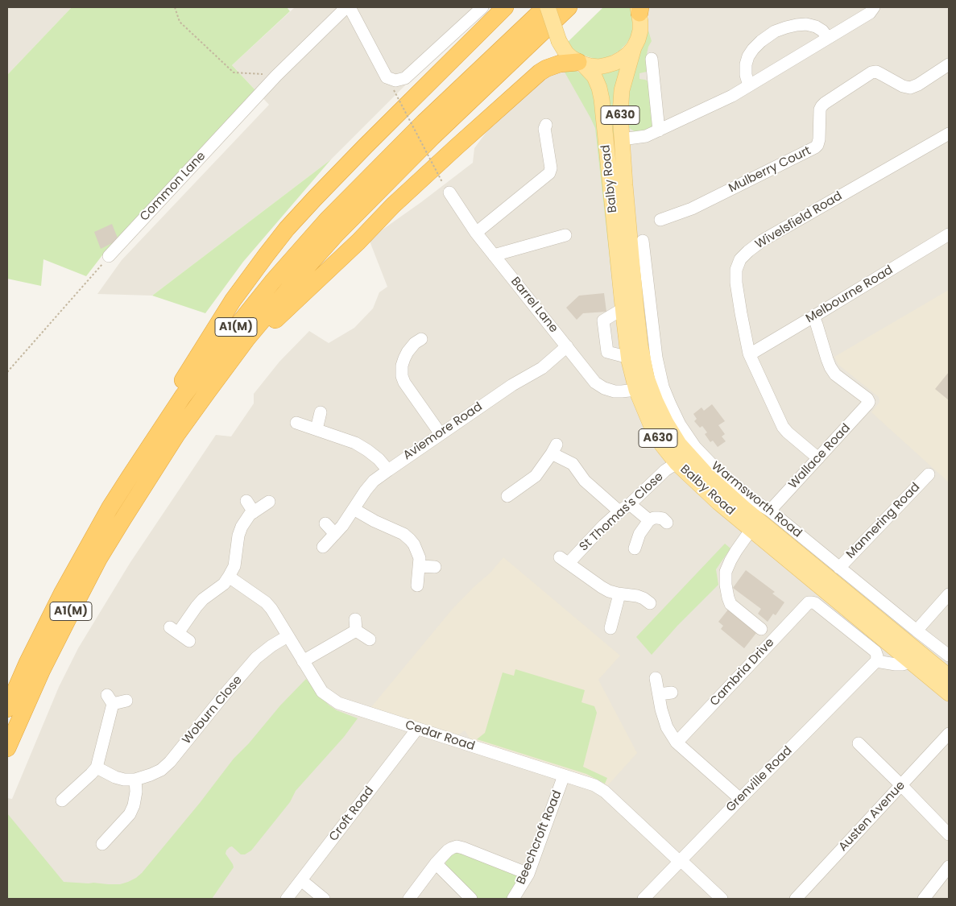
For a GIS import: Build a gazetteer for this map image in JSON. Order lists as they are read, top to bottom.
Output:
{
  "streets": {
    "highway": ["A1(M)"],
    "main road": ["A630", "Balby Road"],
    "street": [
      "Mulberry Court",
      "Common Lane",
      "Wivelsfield Road",
      "Melbourne Road",
      "Barrel Lane",
      "Aviemore Road",
      "Wallace Road",
      "Warmsworth Road",
      "St Thomas's Close",
      "Mannering Road",
      "Cambria Drive",
      "Woburn Close",
      "Cedar Road",
      "Grenville Road",
      "Croft Road",
      "Austen Avenue",
      "Beechcroft Road"
    ]
  },
  "crossings": [
    ["Balby Road", "Barrel Lane"],
    ["Balby Road", "A1(M)"],
    ["Balby Road", "St Thomas's Close"],
    ["Wivelsfield Road", "Melbourne Road"],
    ["Wivelsfield Road", "Wallace Road"],
    ["Melbourne Road", "Wallace Road"],
    ["Barrel Lane", "Aviemore Road"],
    ["Wallace Road", "Warmsworth Road"],
    ["Warmsworth Road", "Mannering Road"],
    ["Cambria Drive", "Grenville Road"],
    ["Woburn Close", "Cedar Road"],
    ["Cedar Road", "Grenville Road"],
    ["Cedar Road", "Croft Road"],
    ["Cedar Road", "Beechcroft Road"]
  ]
}
